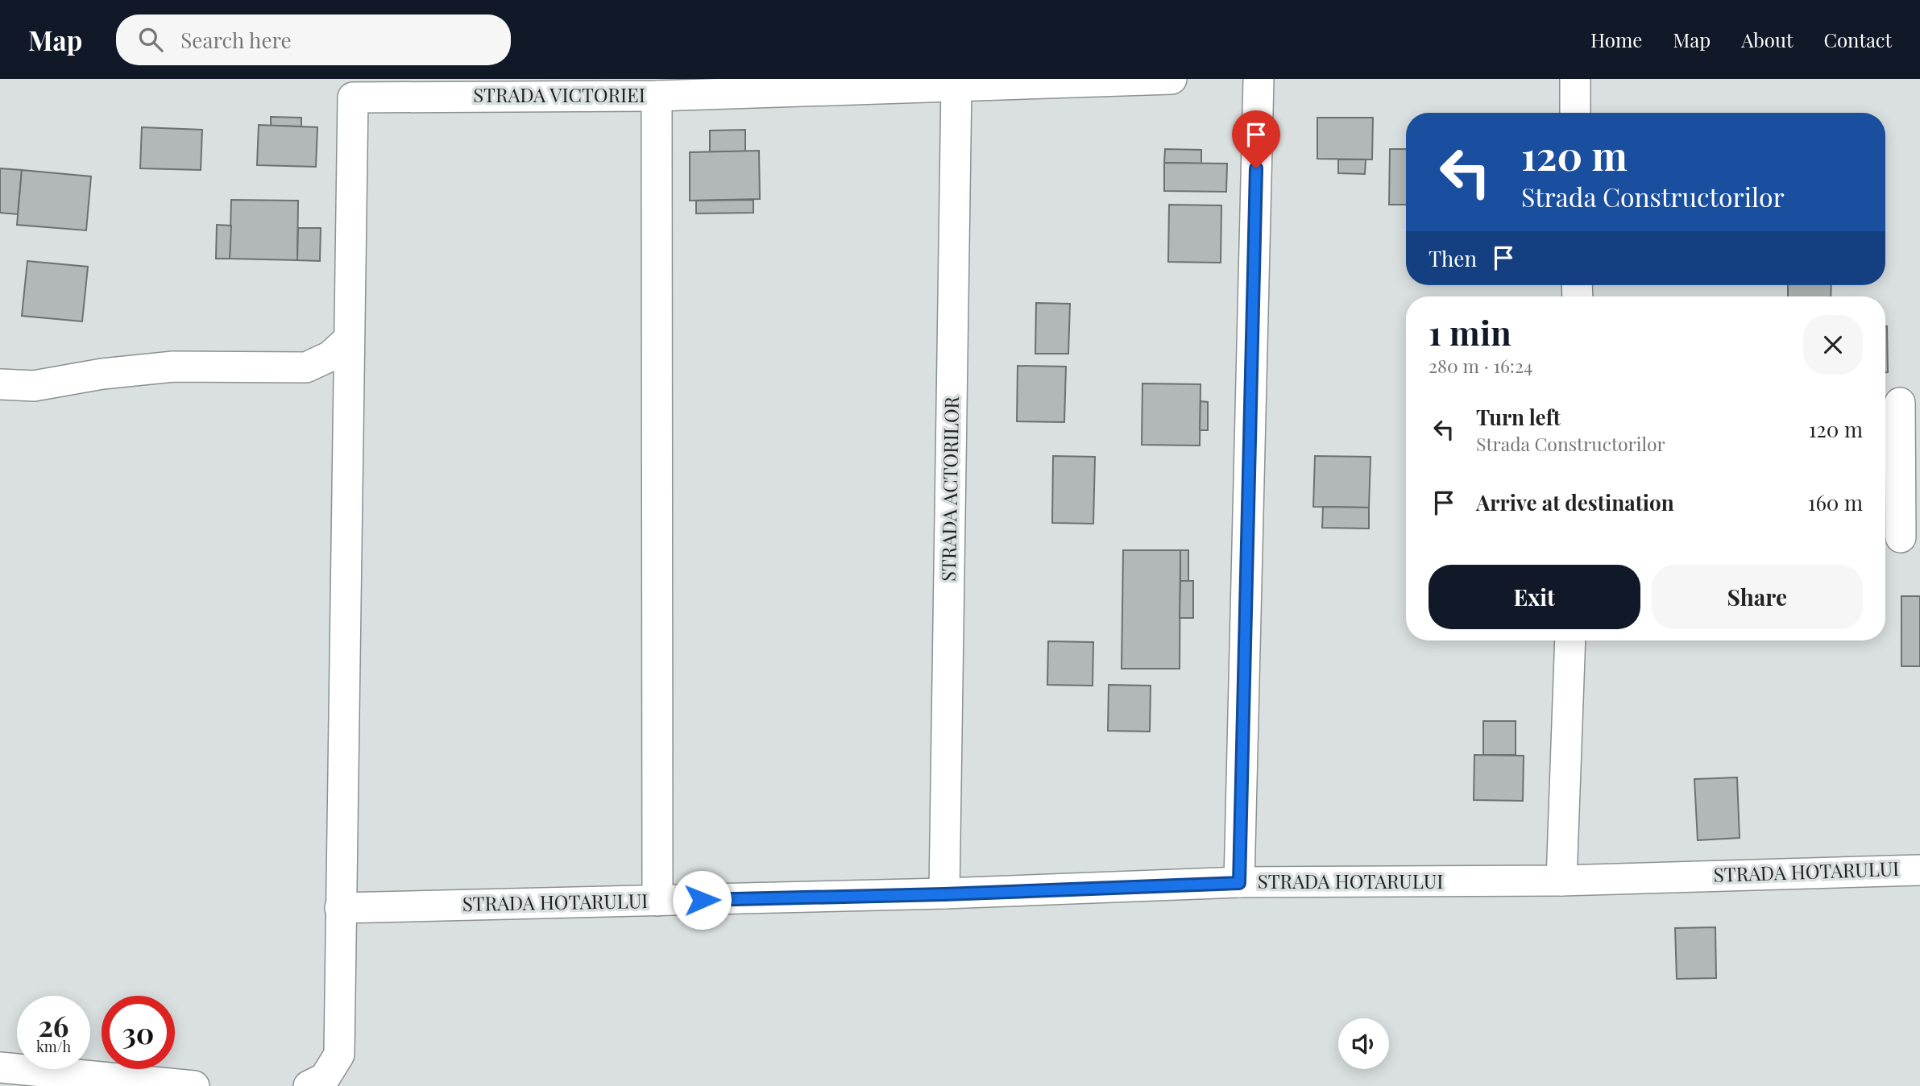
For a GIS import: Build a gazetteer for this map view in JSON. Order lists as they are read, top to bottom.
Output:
{
  "streets": {
    "street": ["STRADA VICTORIEI", "STRADA ACTORILOR", "STRADA HOTARULUI"]
  },
  "crossings": [
    ["STRADA VICTORIEI", "STRADA ACTORILOR"],
    ["STRADA ACTORILOR", "STRADA HOTARULUI"]
  ],
  "page": {
    "header": "Map",
    "search": "Search here",
    "nav": [
      "Home",
      "Map",
      "About",
      "Contact"
    ],
    "turn": ["120 m", "Strada Constructorilor"],
    "then": "Then",
    "heading": ["1 min", "280 m · 16:24"],
    "list": [
      {
        "name": "Turn left",
        "note": "Strada Constructorilor",
        "value": "120 m"
      },
      {
        "name": "Arrive at destination",
        "value": "160 m"
      }
    ],
    "buttons": ["Exit", "Share"],
    "speed": "26 km/h",
    "limit": "30"
  }
}
